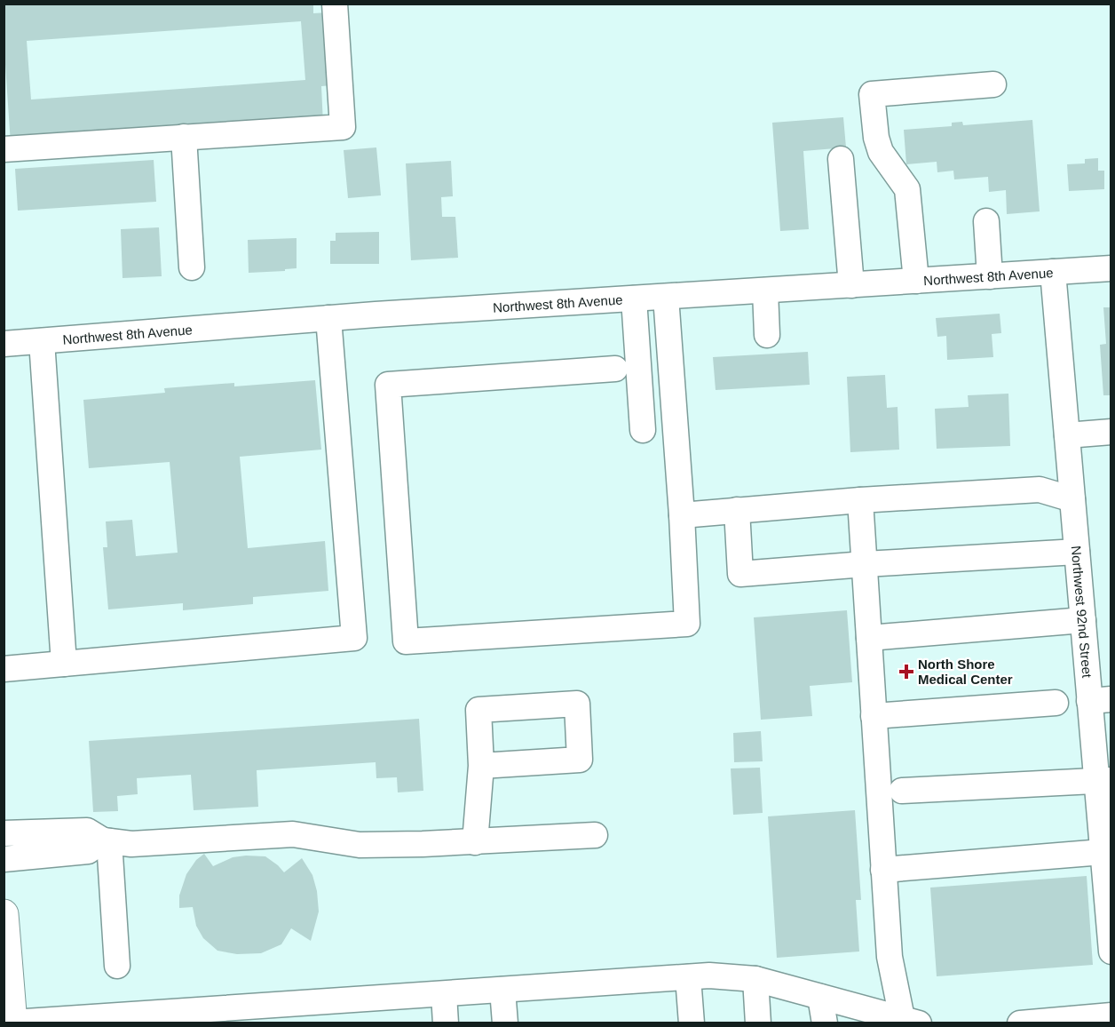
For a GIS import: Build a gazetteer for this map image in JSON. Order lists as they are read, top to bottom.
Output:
{
  "streets": {
    "street": ["Northwest 8th Avenue", "Northwest 92nd Street"]
  },
  "crossings": [
    ["Northwest 8th Avenue", "Northwest 92nd Street"]
  ],
  "places": {
    "health": ["North Shore Medical Center"]
  }
}
